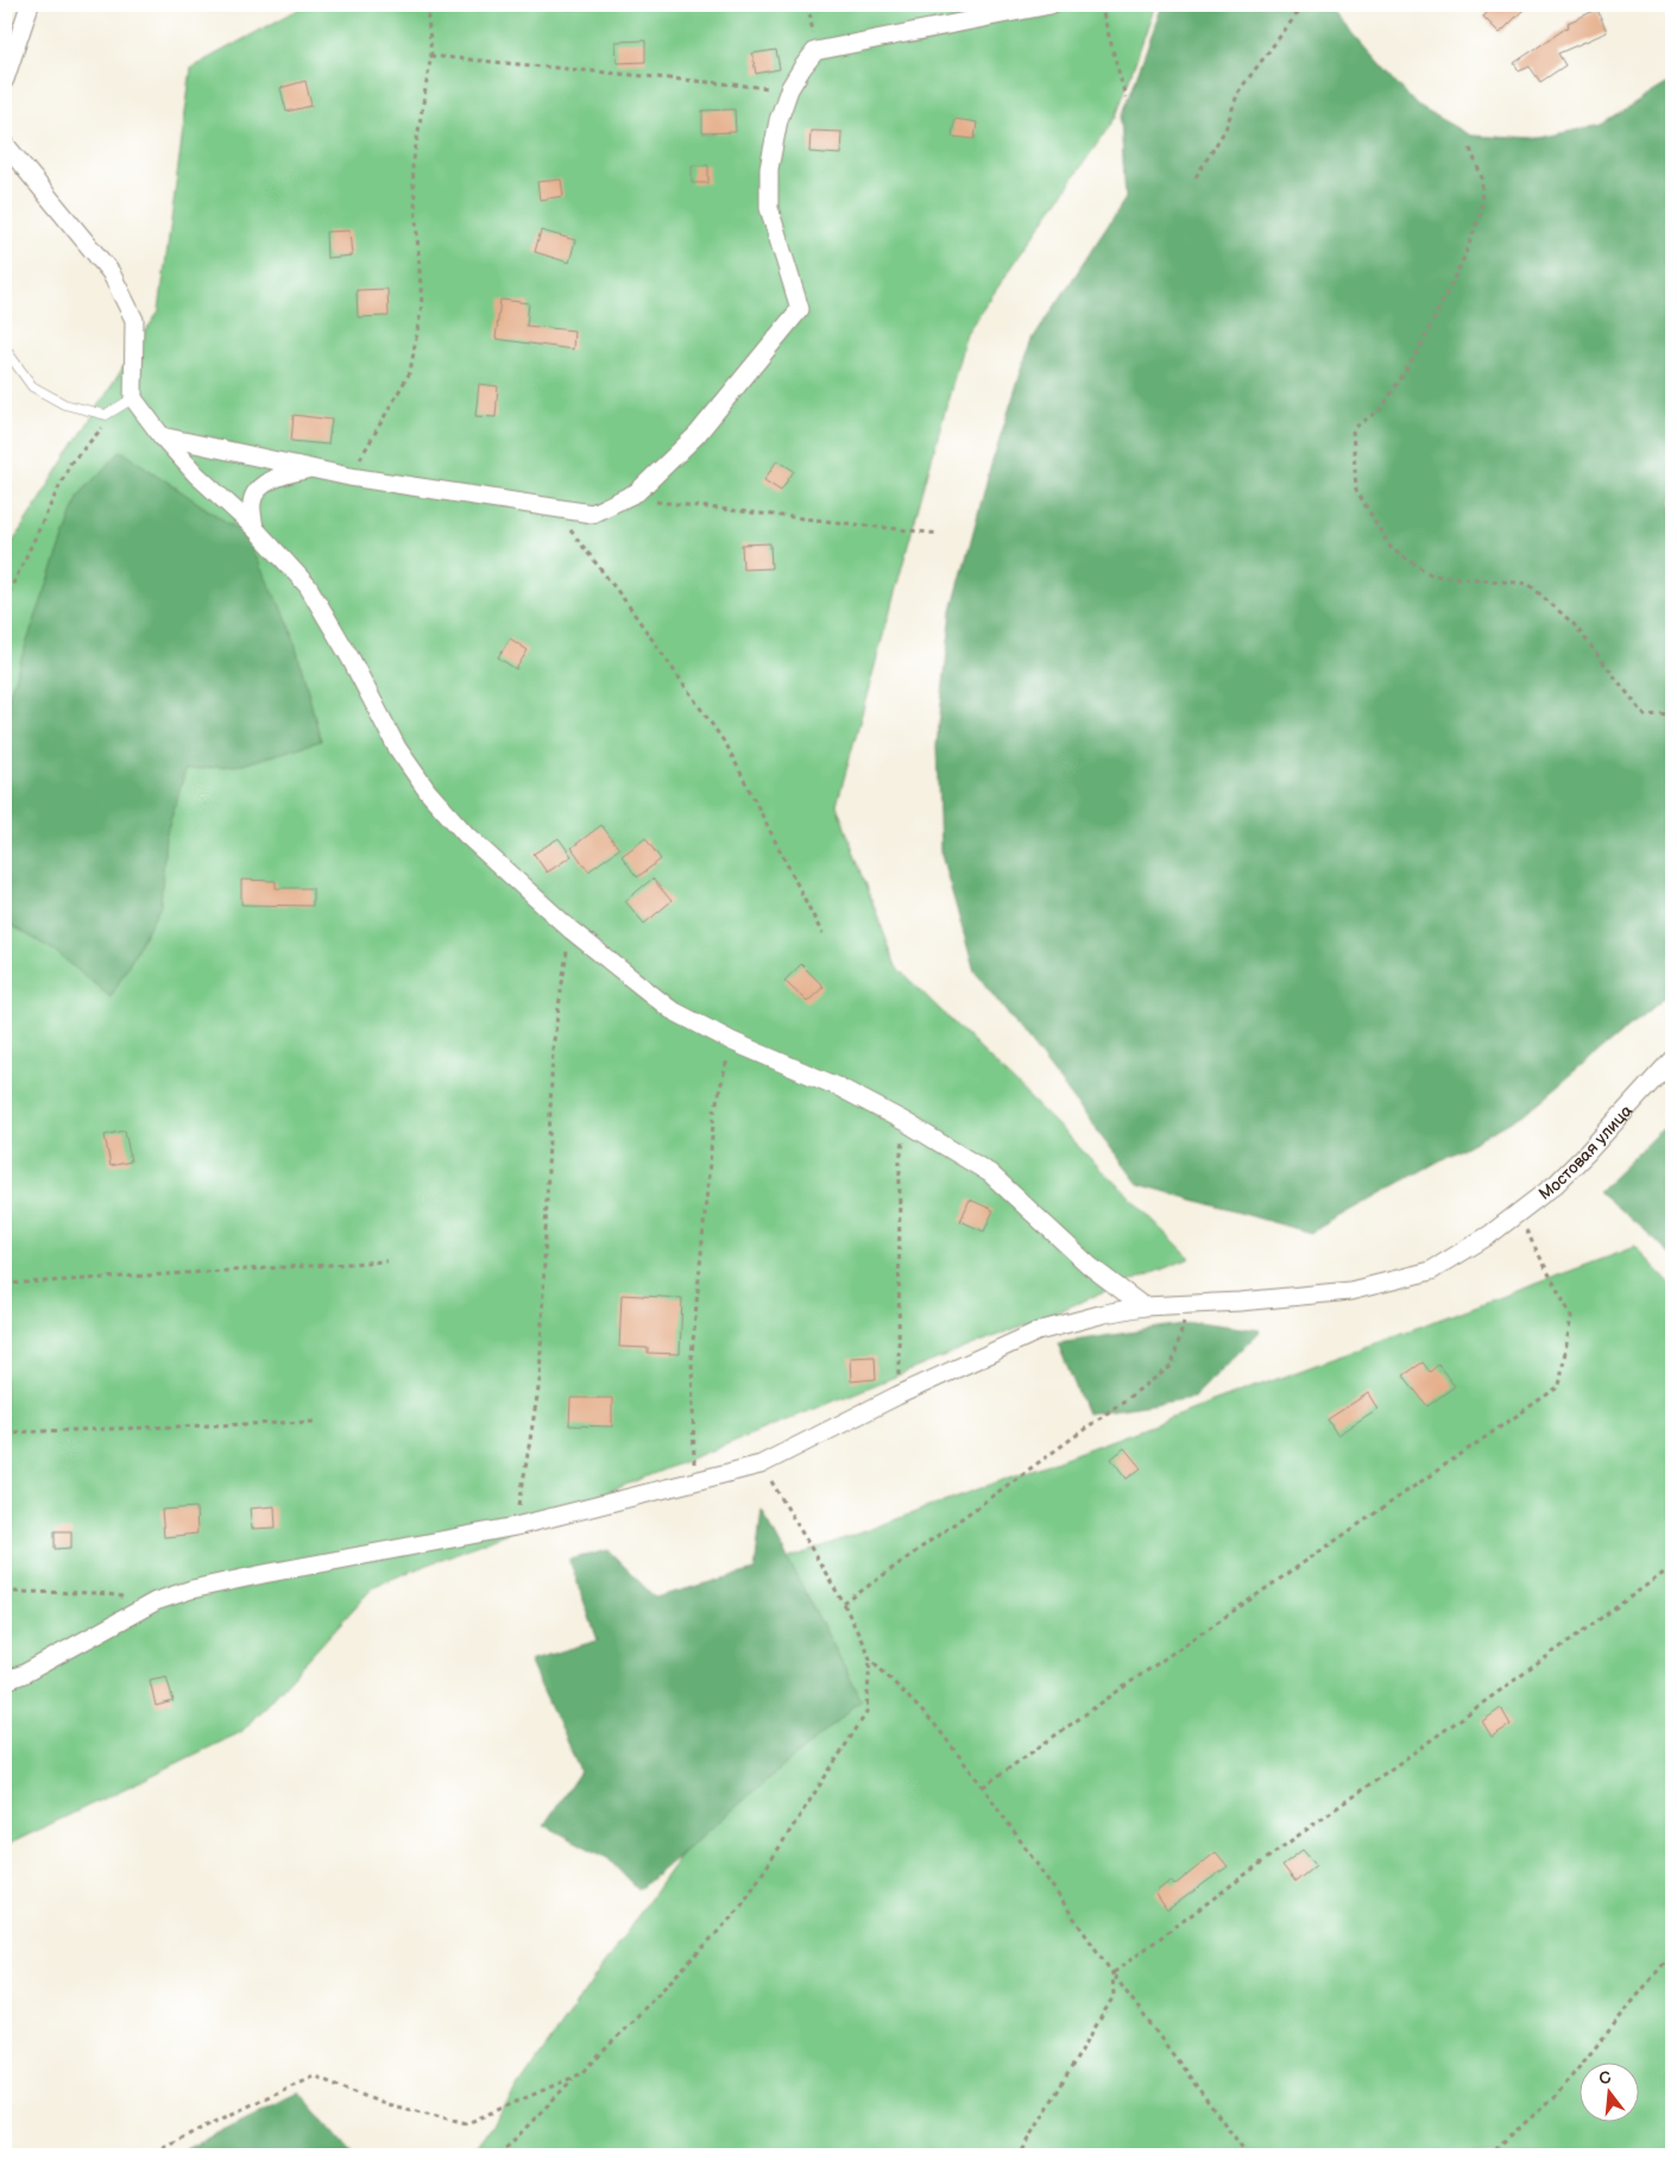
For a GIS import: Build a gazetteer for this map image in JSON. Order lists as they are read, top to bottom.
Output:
{
  "streets": {
    "street": ["Мостовая улица"]
  },
  "north": "top"
}
